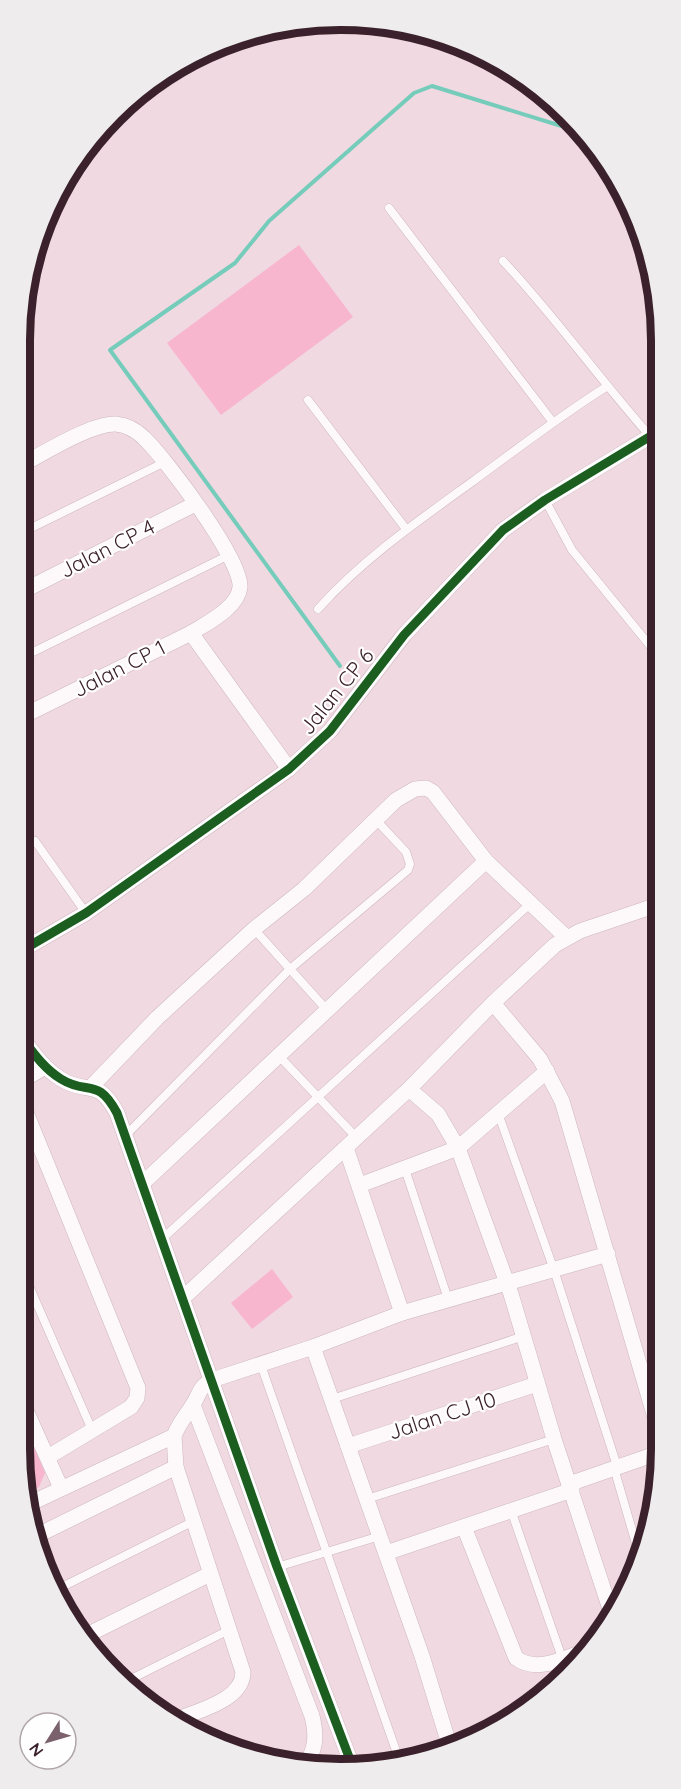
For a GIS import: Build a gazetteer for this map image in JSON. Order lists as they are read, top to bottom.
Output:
{
  "streets": {
    "street": [
      "Jalan CP 4",
      "Jalan CP 1",
      "Jalan CP 6",
      "Jalan CJ 10"
    ]
  },
  "crossings": [
    ["Jalan CP 1", "Jalan CP 6"]
  ],
  "north": "bottom left"
}
